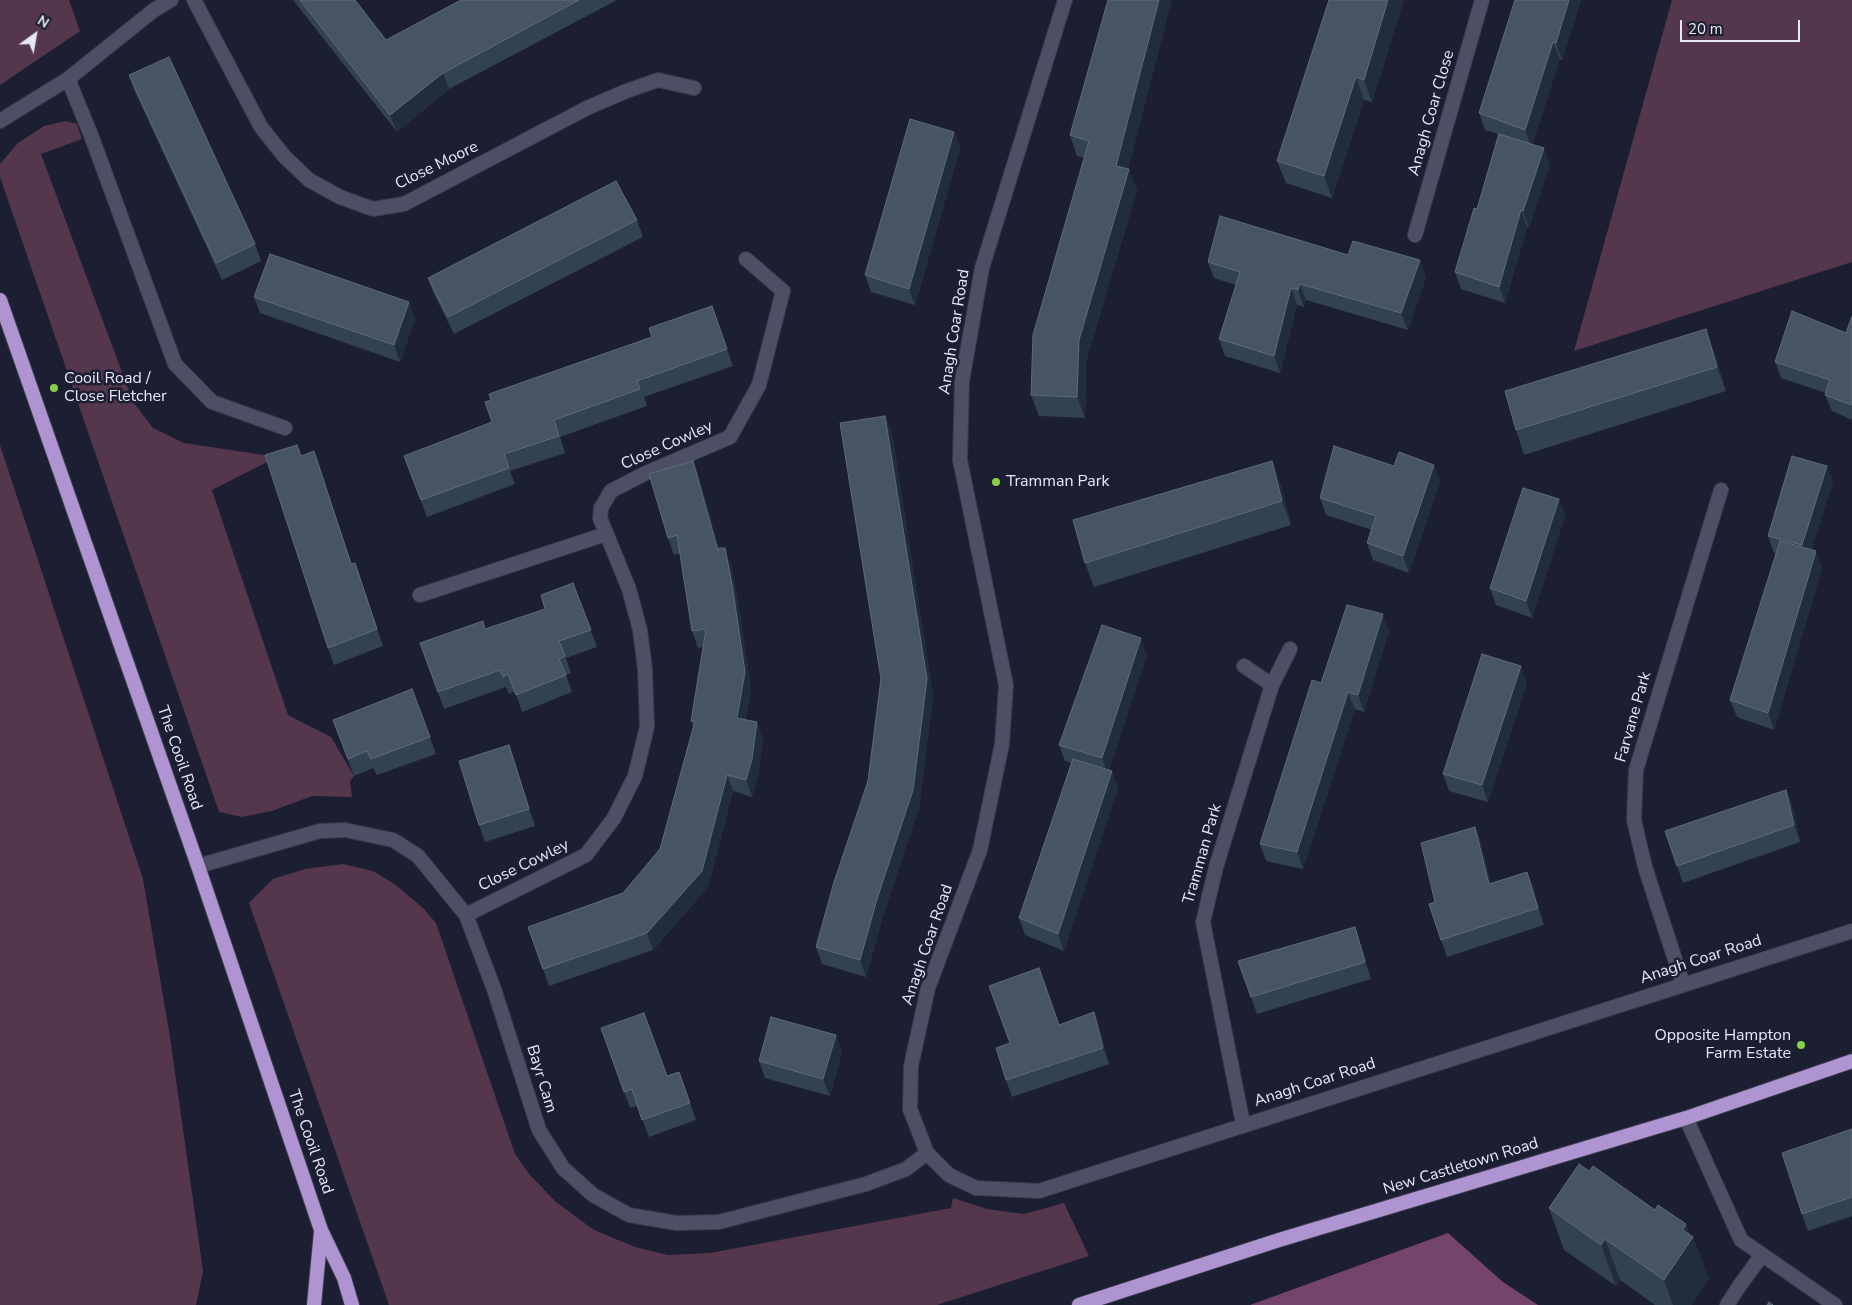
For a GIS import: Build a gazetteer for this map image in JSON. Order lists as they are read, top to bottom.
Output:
{
  "streets": {
    "highway": ["The Cooil Road", "New Castletown Road"],
    "street": [
      "Anagh Coar Close",
      "Close Moore",
      "Anagh Coar Road",
      "Close Cowley",
      "Farvane Park",
      "Tramman Park",
      "Bayr Cam"
    ]
  },
  "crossings": [
    ["Anagh Coar Road", "Farvane Park"],
    ["Anagh Coar Road", "Tramman Park"],
    ["Anagh Coar Road", "Bayr Cam"],
    ["Close Cowley", "Bayr Cam"],
    ["The Cooil Road", "Bayr Cam"]
  ],
  "places": ["Cooil Road / Close Fletcher", "Tramman Park", "Opposite Hampton Farm Estate"],
  "scale_bar": "20 m",
  "north": "top right"
}
